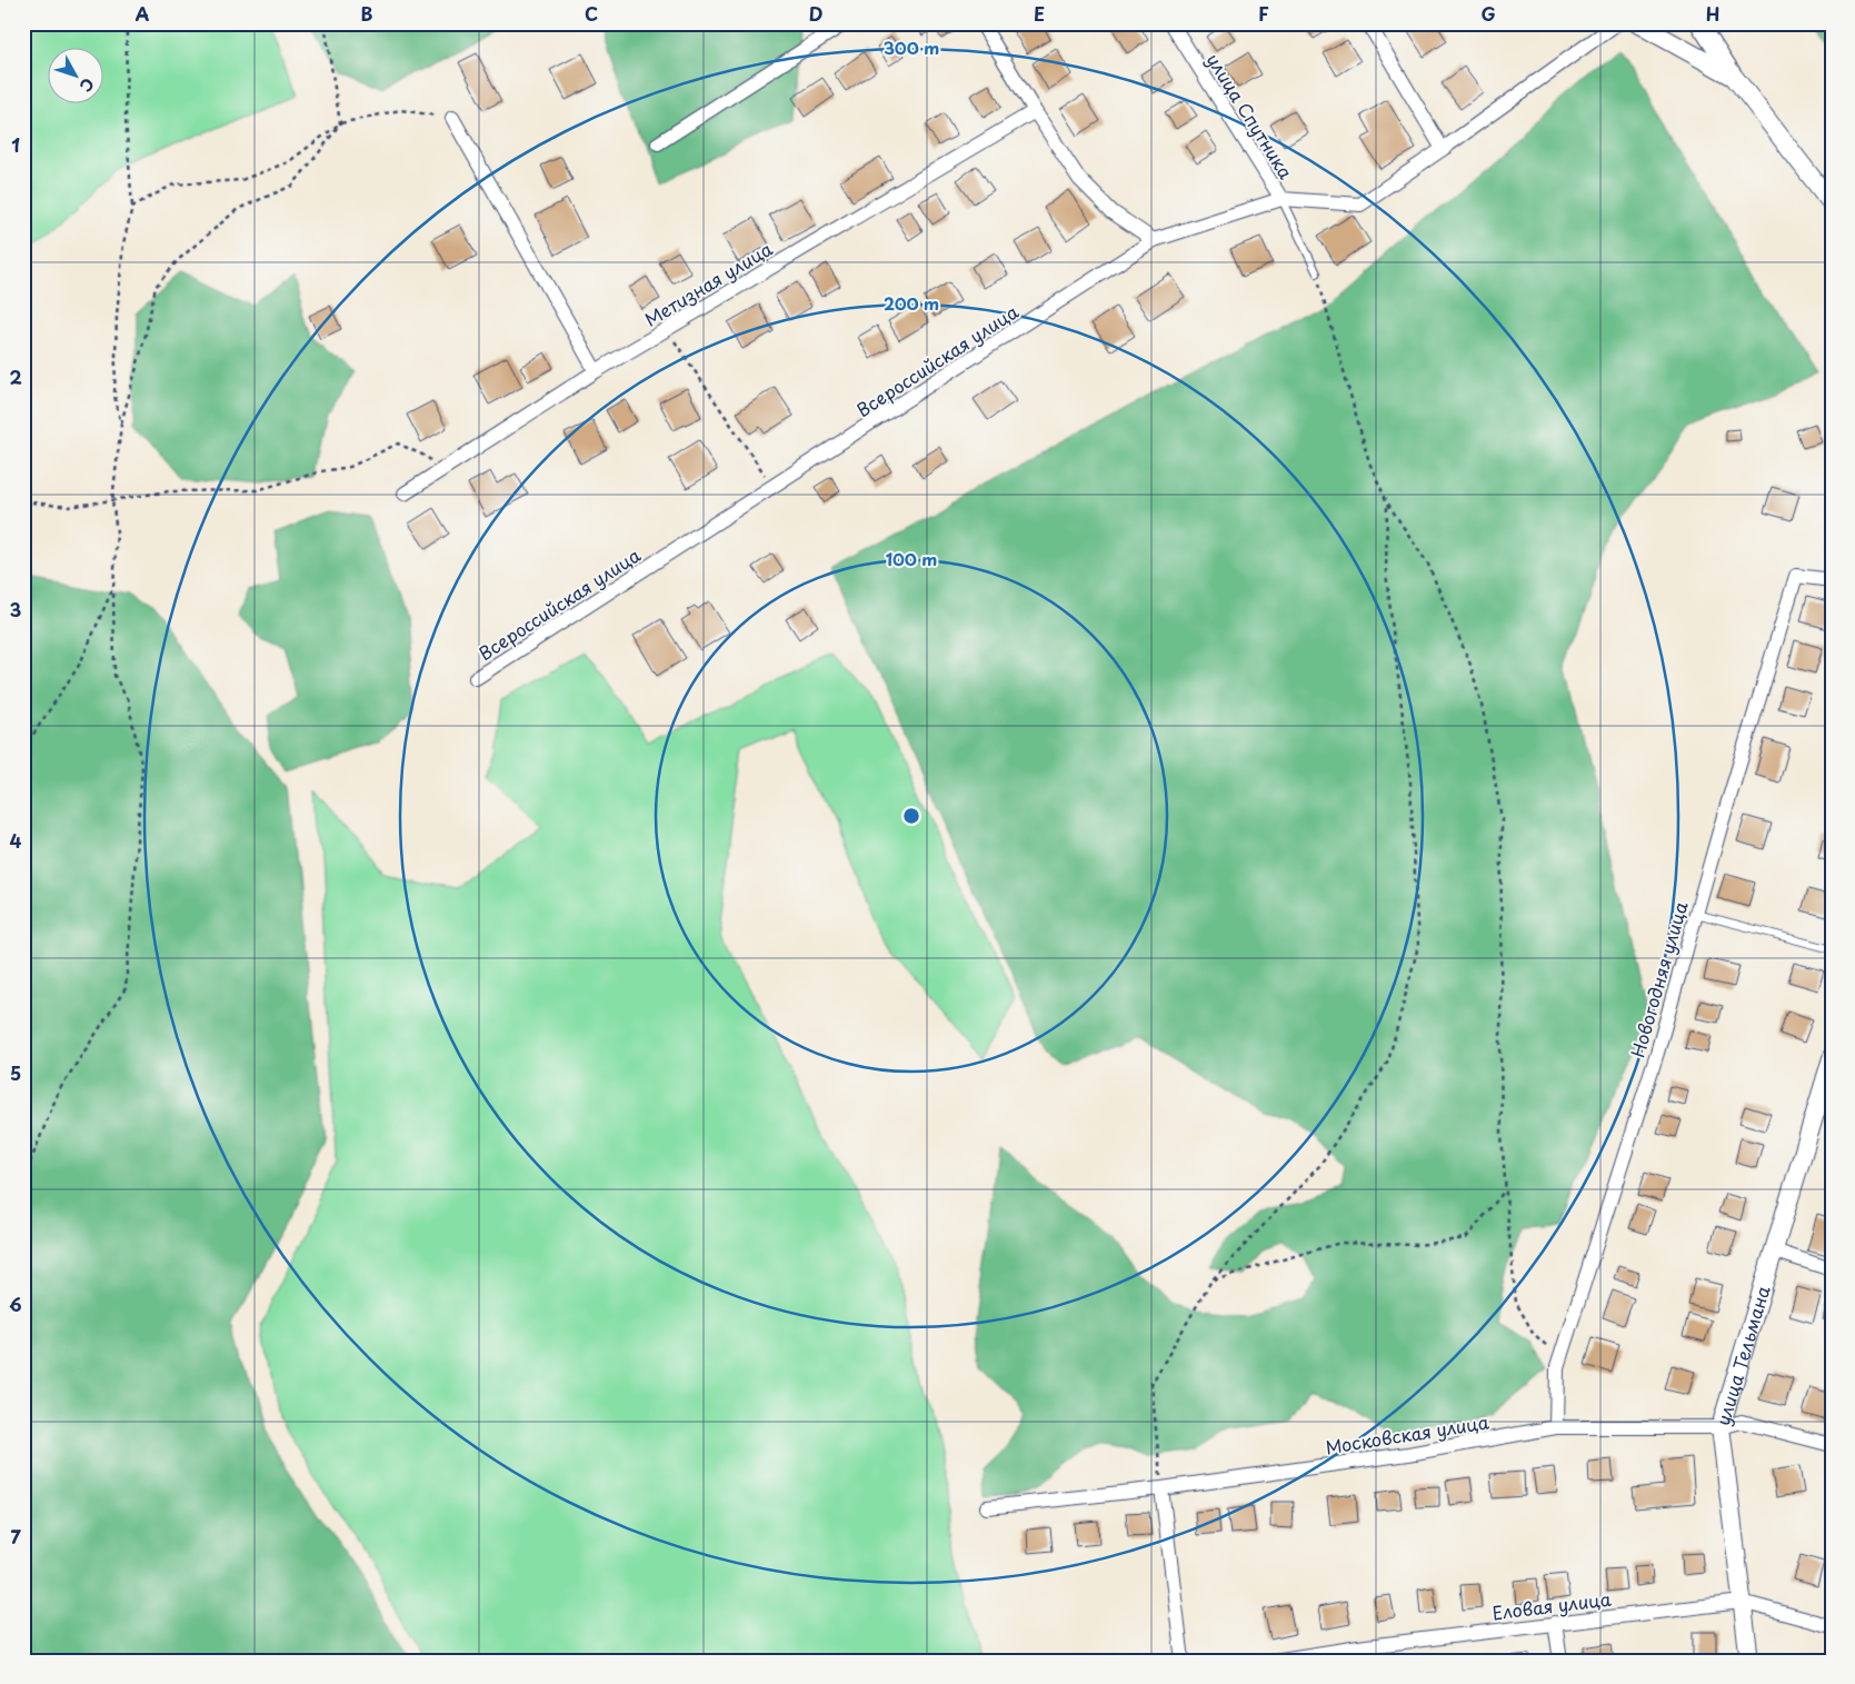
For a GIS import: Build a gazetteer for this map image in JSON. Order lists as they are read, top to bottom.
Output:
{
  "streets": {
    "street": [
      "улица Спутника",
      "Метизная улица",
      "Всероссийская улица",
      "Новогодняя улица",
      "улица Тельмана",
      "Московская улица",
      "Еловая улица"
    ]
  },
  "crossings": [
    ["улица Спутника", "Всероссийская улица"],
    ["Новогодняя улица", "Московская улица"],
    ["улица Тельмана", "Московская улица"],
    ["улица Тельмана", "Еловая улица"]
  ],
  "north": "bottom right",
  "grid": {
    "columns": [
      "A",
      "B",
      "C",
      "D",
      "E",
      "F",
      "G",
      "H"
    ],
    "rows": [
      "1",
      "2",
      "3",
      "4",
      "5",
      "6",
      "7"
    ]
  },
  "rings": ["300 m", "200 m", "100 m"]
}
